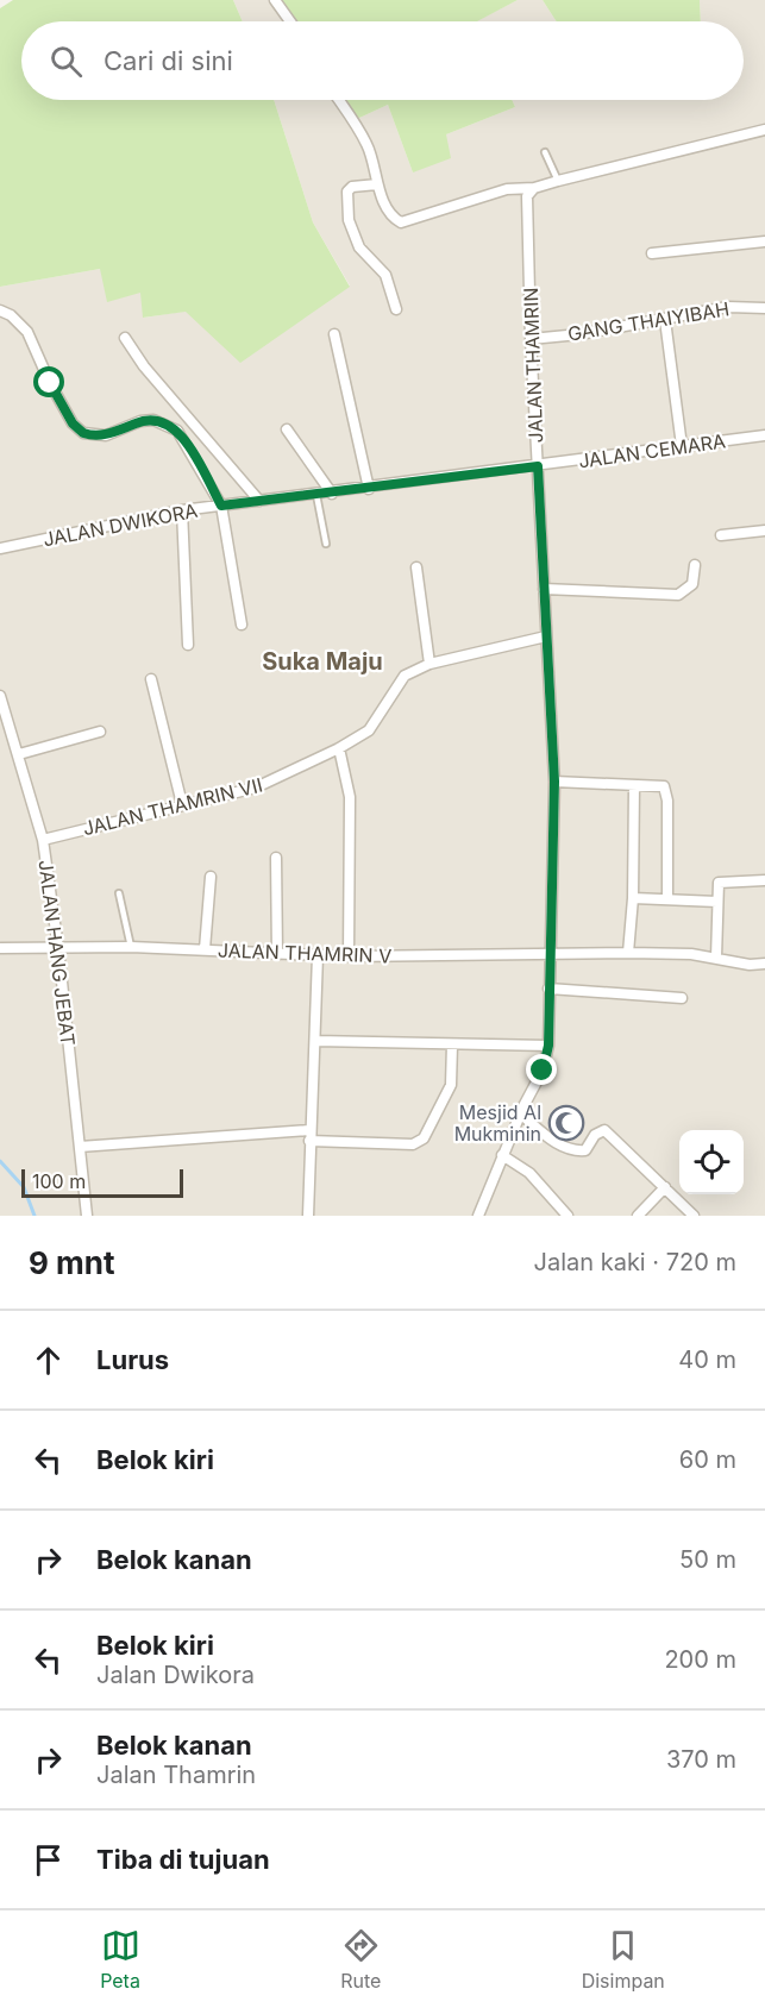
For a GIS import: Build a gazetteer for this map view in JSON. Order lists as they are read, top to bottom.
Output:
{
  "streets": {
    "street": [
      "GANG THAIYIBAH",
      "JALAN THAMRIN",
      "JALAN CEMARA",
      "JALAN DWIKORA",
      "JALAN THAMRIN VII",
      "JALAN HANG JEBAT",
      "JALAN THAMRIN V"
    ]
  },
  "crossings": [
    ["GANG THAIYIBAH", "JALAN THAMRIN"],
    ["JALAN THAMRIN", "JALAN CEMARA"],
    ["JALAN THAMRIN", "JALAN DWIKORA"],
    ["JALAN THAMRIN", "JALAN THAMRIN VII"],
    ["JALAN THAMRIN", "JALAN THAMRIN V"],
    ["JALAN CEMARA", "JALAN DWIKORA"],
    ["JALAN THAMRIN VII", "JALAN HANG JEBAT"],
    ["JALAN HANG JEBAT", "JALAN THAMRIN V"]
  ],
  "districts": ["Suka Maju"],
  "places": {
    "mosque": ["Mesjid Al Mukminin"]
  },
  "scale_bar": "100 m",
  "page": {
    "search": "Cari di sini",
    "scale": "100 m",
    "heading": ["9 mnt", "Jalan kaki · 720 m"],
    "list": [
      ["Lurus", "40 m"],
      ["Belok kiri", "60 m"],
      ["Belok kanan", "50 m"],
      ["Belok kiri", "Jalan Dwikora", "200 m"],
      ["Belok kanan", "Jalan Thamrin", "370 m"],
      "Tiba di tujuan"
    ],
    "nav": ["Peta", "Rute", "Disimpan"]
  }
}
